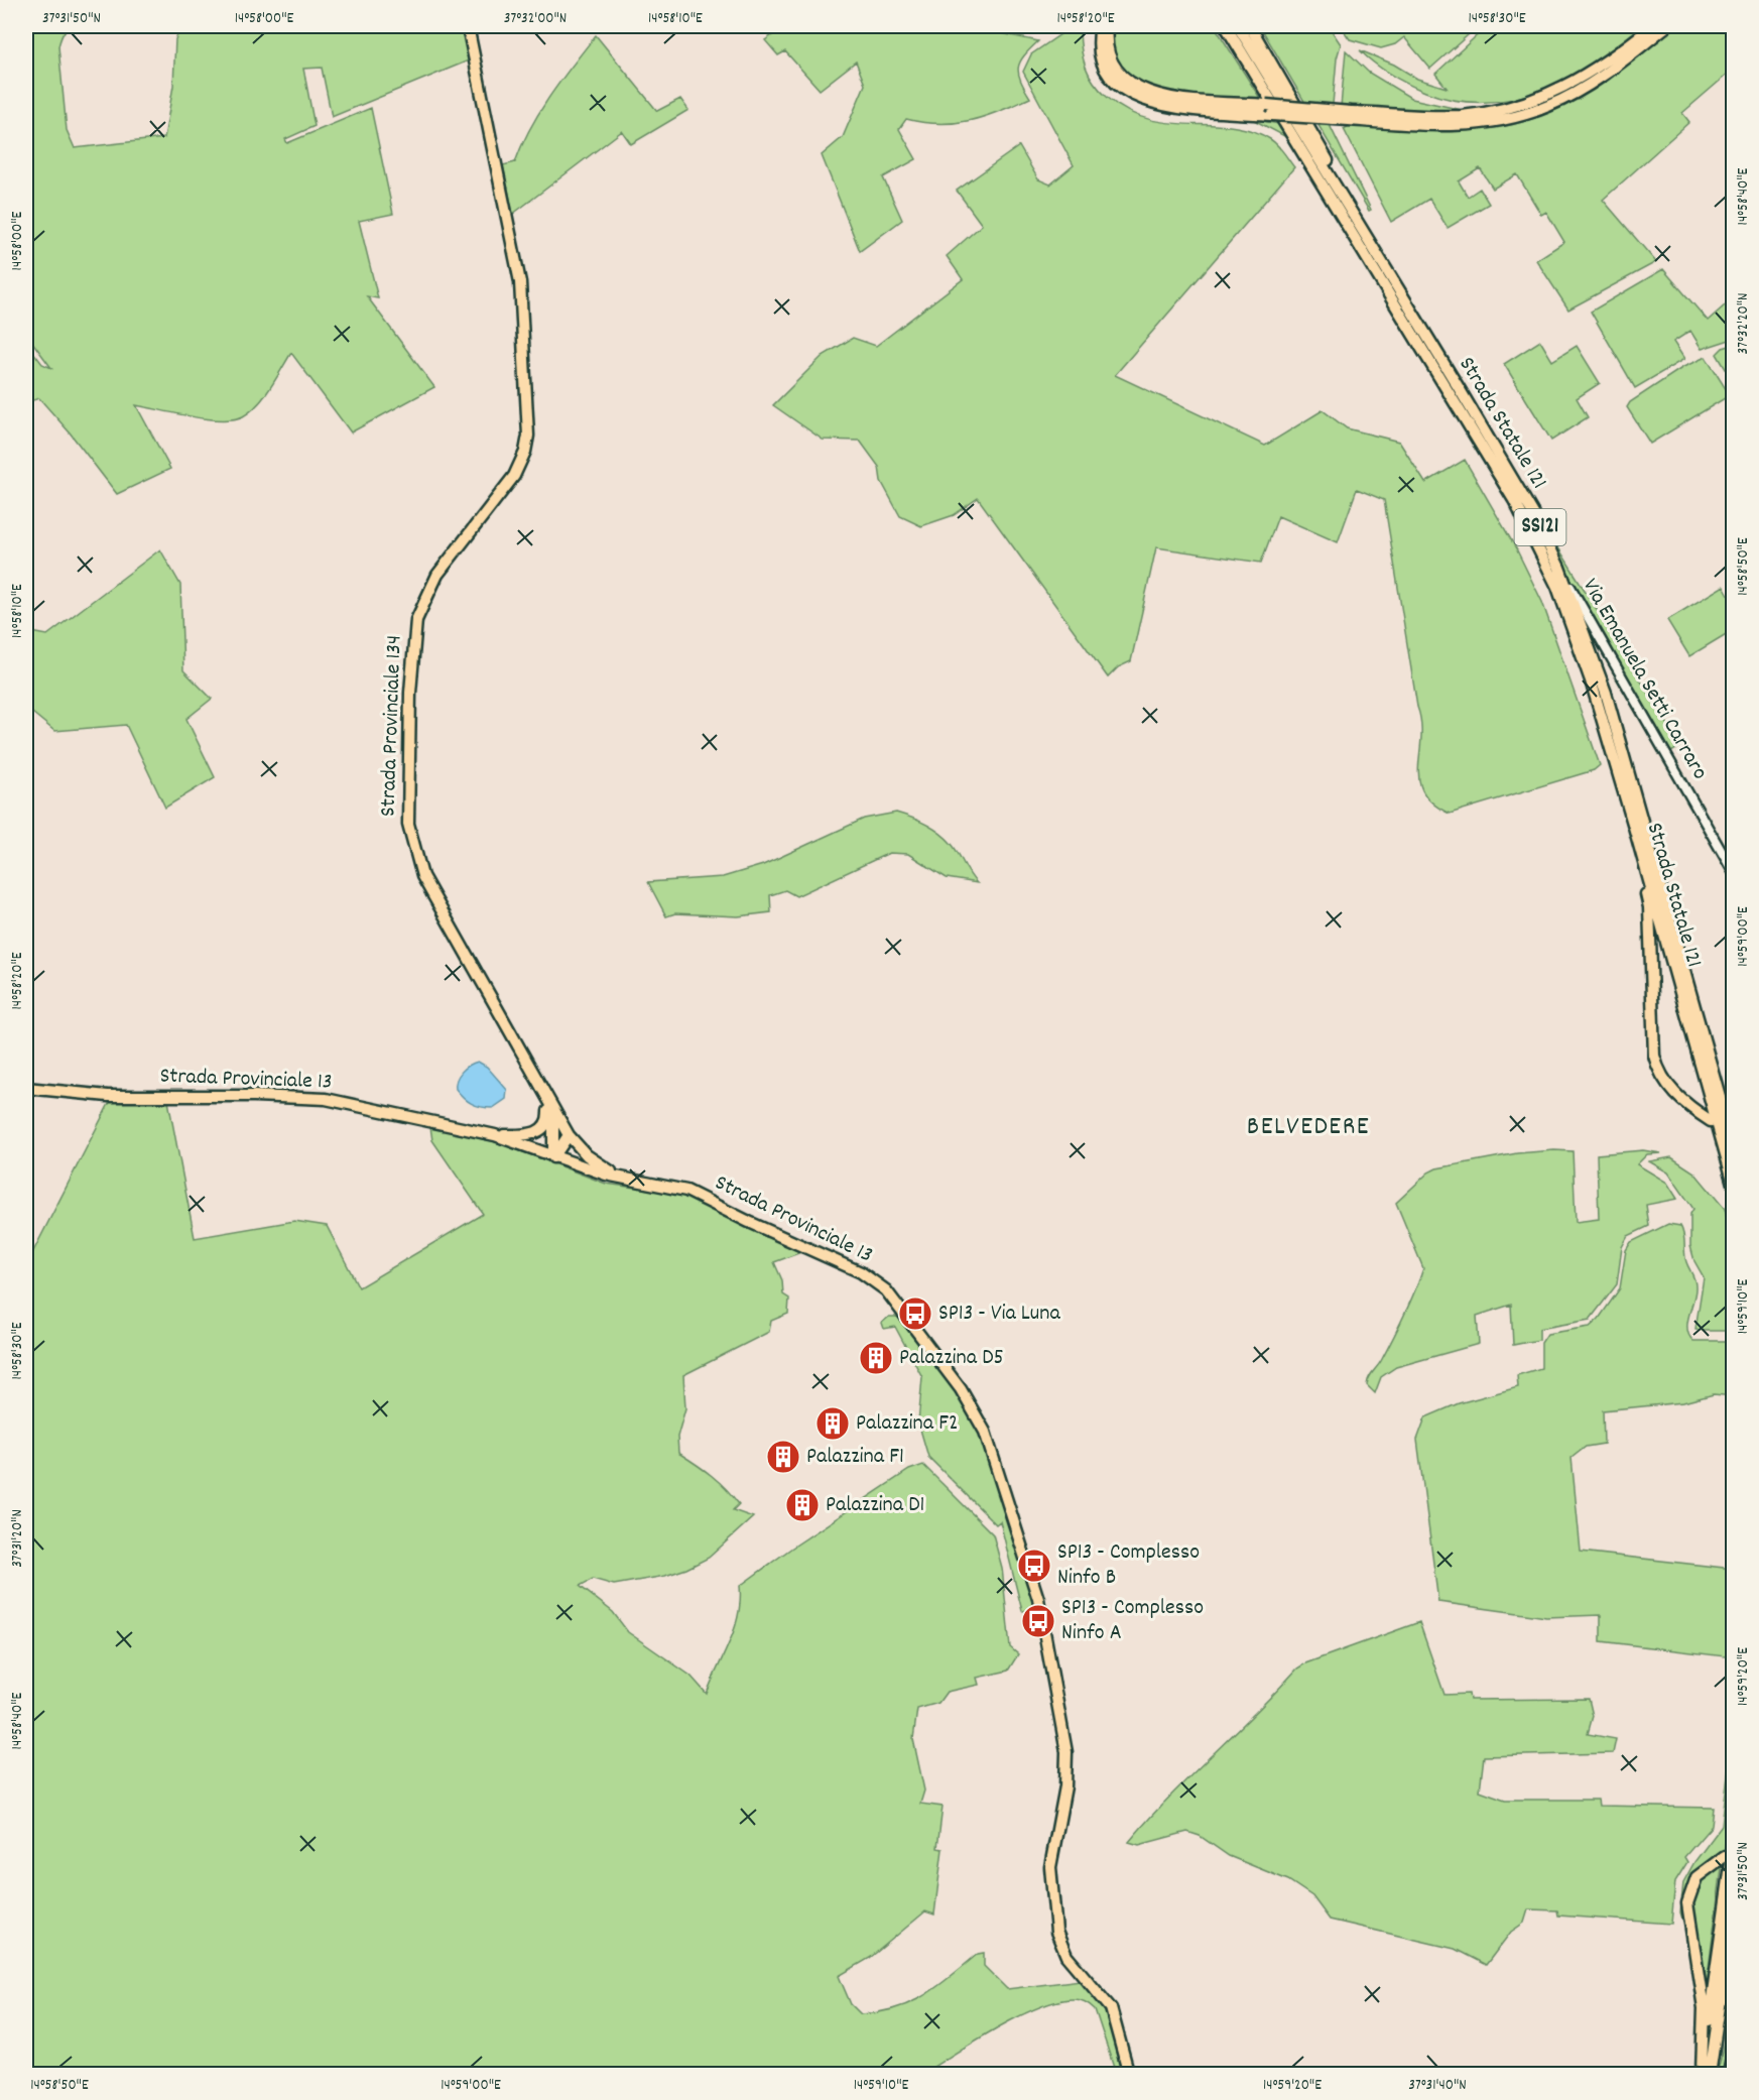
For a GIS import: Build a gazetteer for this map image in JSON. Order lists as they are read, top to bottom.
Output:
{
  "streets": {
    "main road": [
      "Strada Statale 121",
      "SS121",
      "Strada Provinciale 134",
      "Strada Provinciale 13"
    ],
    "street": ["Via Emanuela Setti Carraro"]
  },
  "crossings": [
    ["Strada Statale 121", "Via Emanuela Setti Carraro"]
  ],
  "districts": ["BELVEDERE"],
  "places": {
    "bus stop": ["SP13 - Via Luna", "SP13 - Complesso Ninfo B", "SP13 - Complesso Ninfo A"],
    "building": [
      "Palazzina D5",
      "Palazzina F2",
      "Palazzina F1",
      "Palazzina D1"
    ]
  },
  "coordinates": [
    "37°31'50\"N",
    "14°58'00\"E",
    "37°32'00\"N",
    "14°58'10\"E",
    "14°58'20\"E",
    "14°58'30\"E",
    "14°58'40\"E",
    "37°32'20\"N",
    "14°58'50\"E",
    "14°59'00\"E",
    "14°59'10\"E",
    "37°31'20\"N",
    "14°59'20\"E",
    "37°31'40\"N"
  ]
}
